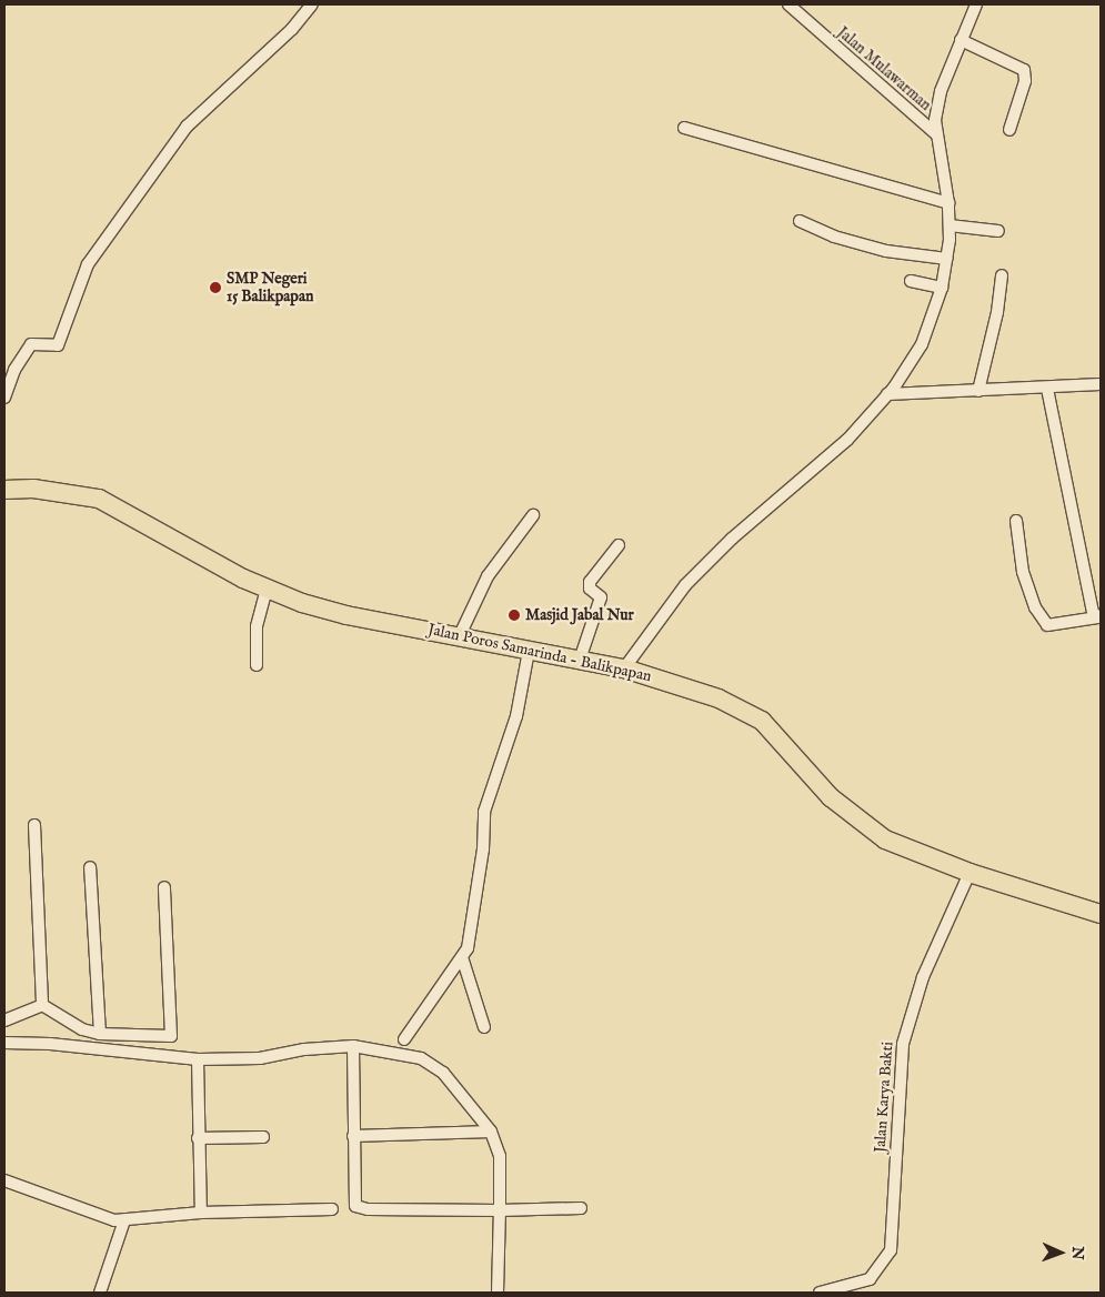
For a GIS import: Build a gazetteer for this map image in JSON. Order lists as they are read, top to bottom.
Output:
{
  "streets": {
    "highway": ["Jalan Poros Samarinda - Balikpapan"],
    "street": ["Jalan Mulawarman", "Jalan Karya Bakti"]
  },
  "crossings": [
    ["Jalan Poros Samarinda - Balikpapan", "Jalan Karya Bakti"]
  ],
  "places": ["SMP Negeri 15 Balikpapan", "Masjid Jabal Nur"],
  "north": "right"
}
